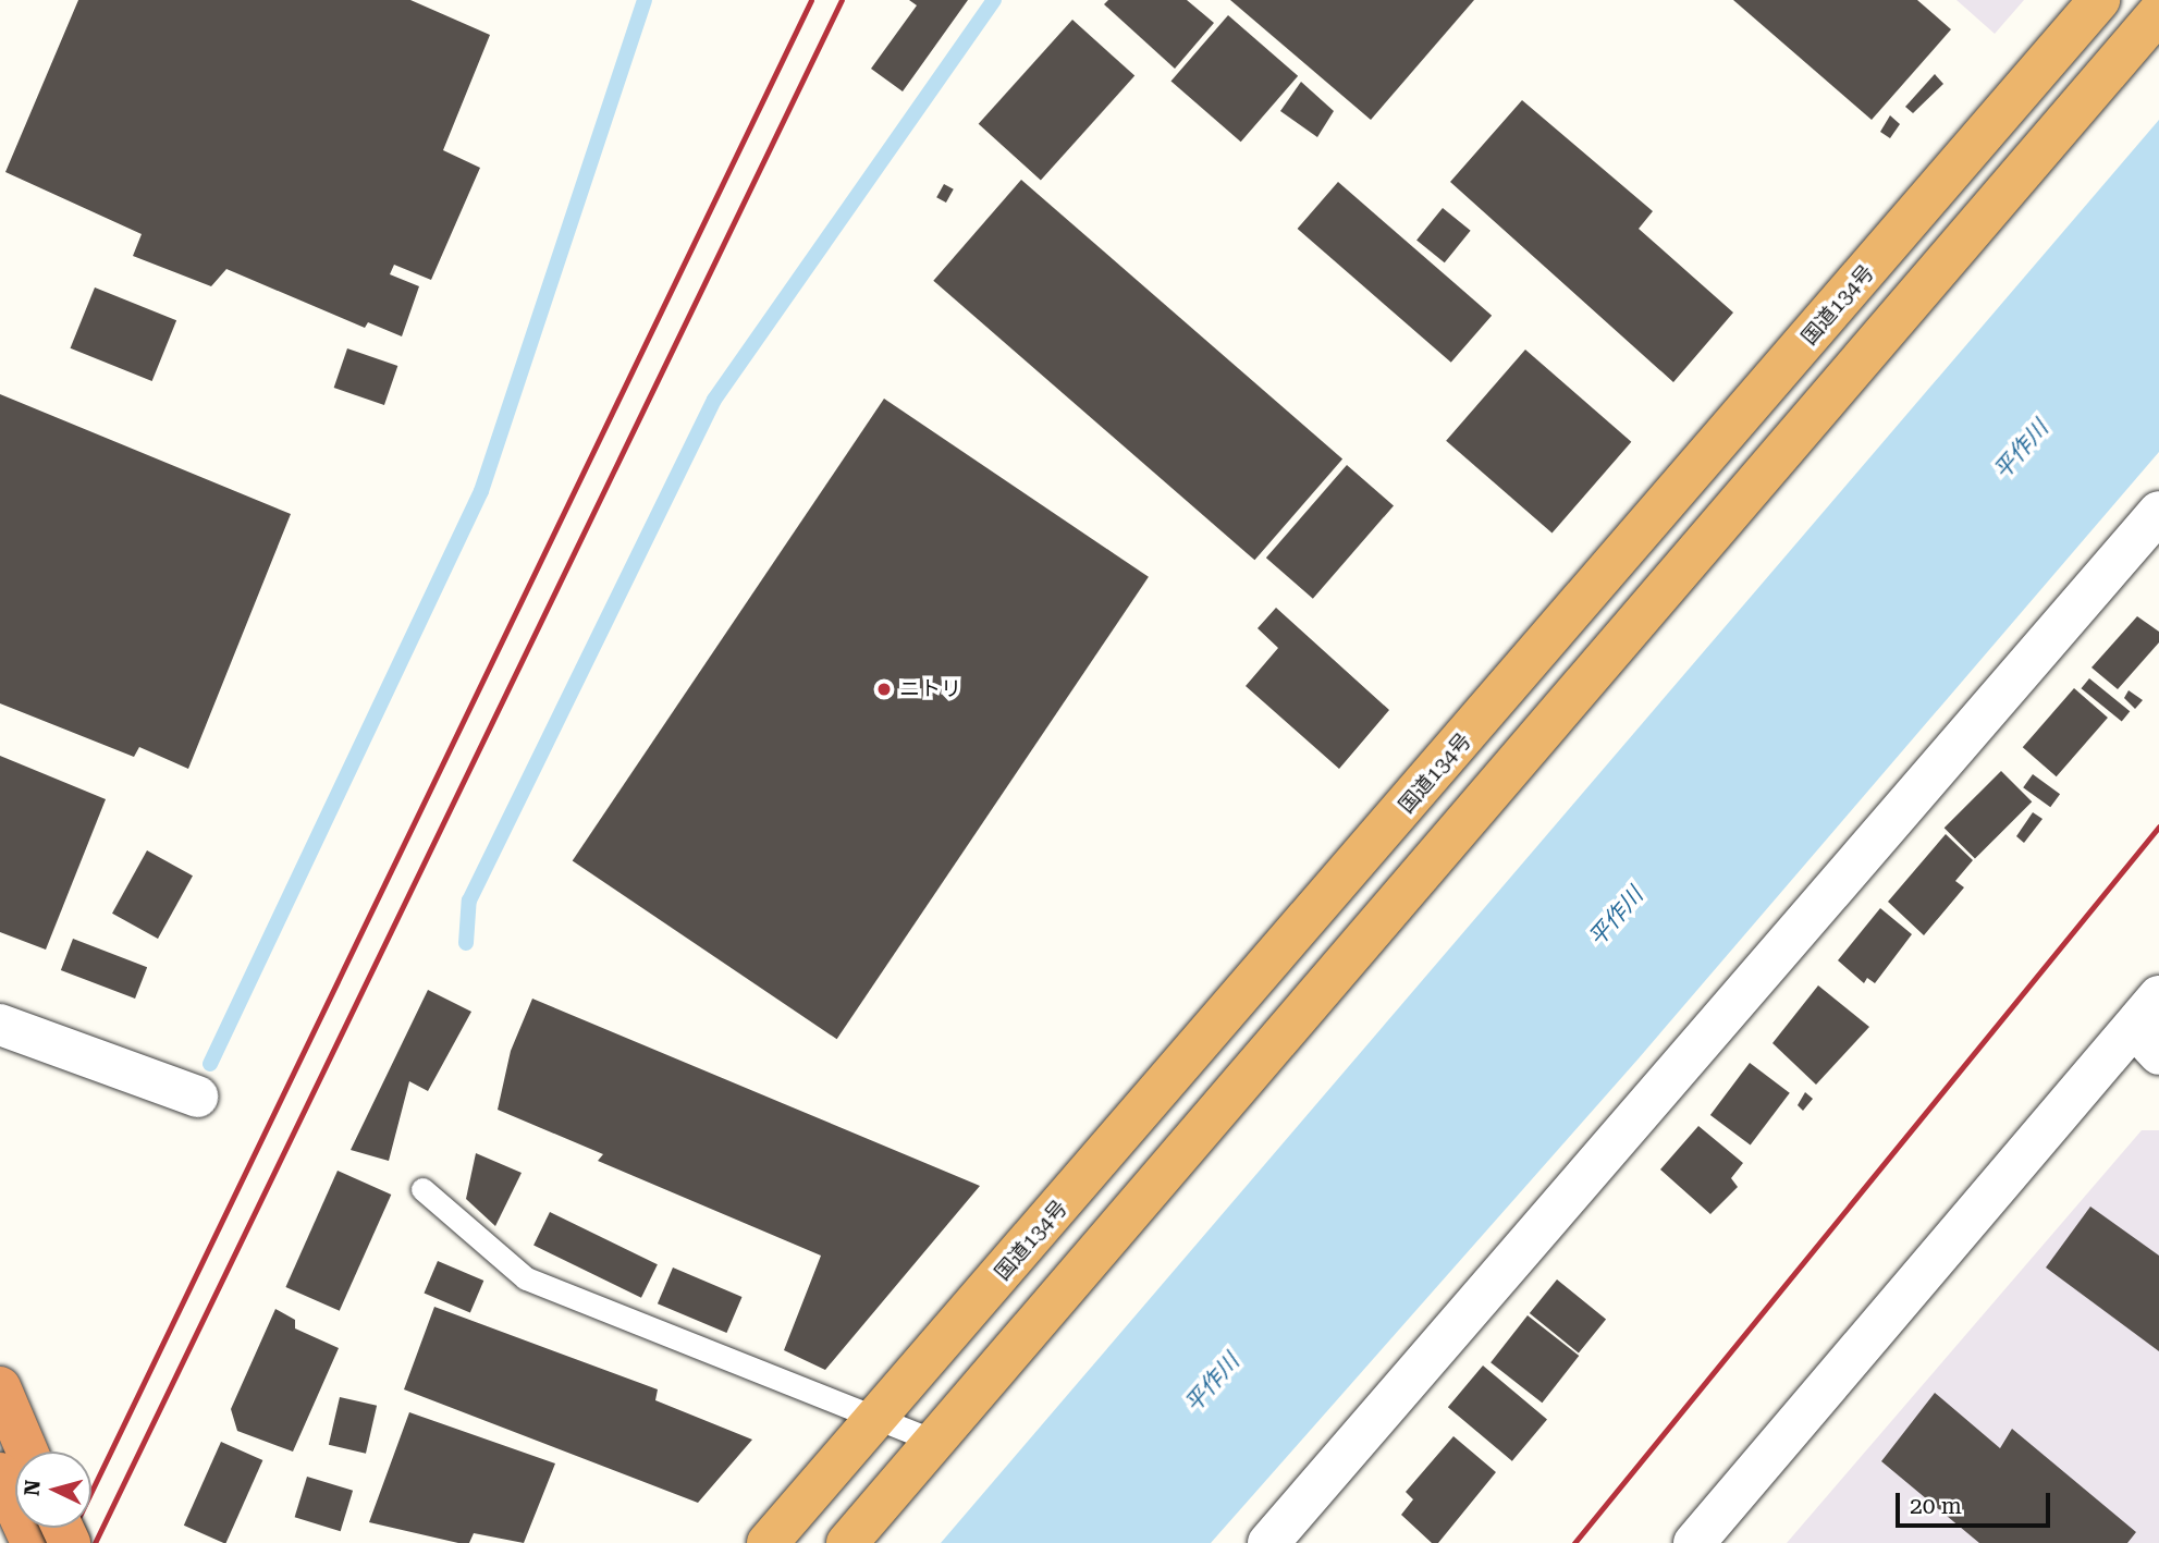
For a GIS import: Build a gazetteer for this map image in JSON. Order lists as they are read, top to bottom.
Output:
{
  "streets": {
    "highway": ["国道134号"]
  },
  "water": ["平作川"],
  "places": ["ニトリ"],
  "scale_bar": "20 m",
  "north": "left"
}
